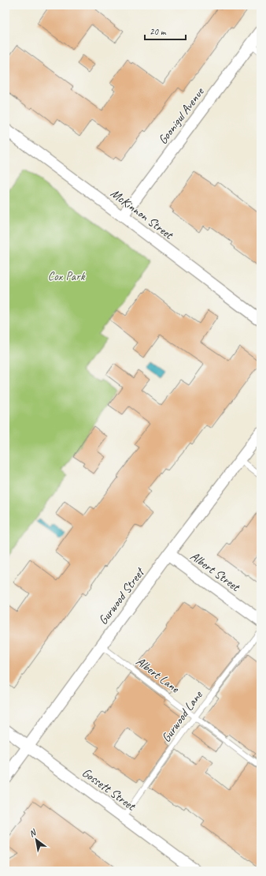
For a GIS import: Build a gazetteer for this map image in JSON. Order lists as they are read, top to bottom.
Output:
{
  "streets": {
    "street": [
      "Goonigul Avenue",
      "McKinnon Street",
      "Albert Street",
      "Gurwood Street",
      "Gossett Street"
    ],
    "lane": ["Albert Lane", "Gurwood Lane"]
  },
  "crossings": [
    ["Goonigul Avenue", "McKinnon Street"],
    ["Albert Street", "Gurwood Street"],
    ["Gurwood Street", "Albert Lane"],
    ["Gurwood Street", "Gossett Street"],
    ["Albert Lane", "Gurwood Lane"],
    ["Gurwood Lane", "Gossett Street"]
  ],
  "parks": ["Cox Park"],
  "scale_bar": "20 m",
  "north": "top left"
}
